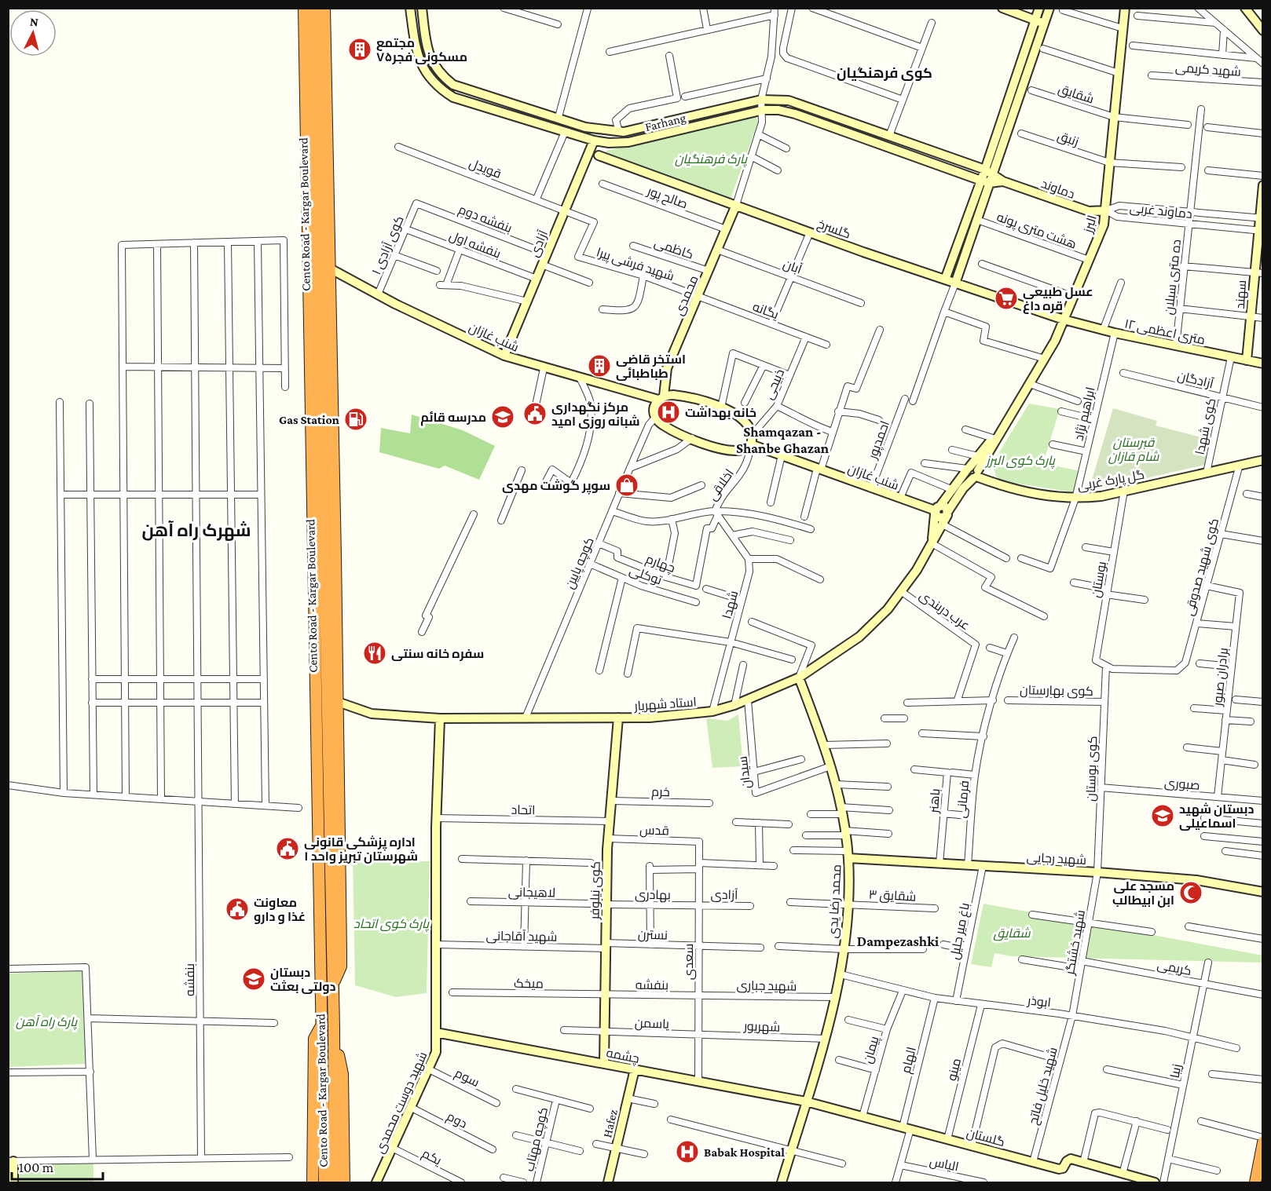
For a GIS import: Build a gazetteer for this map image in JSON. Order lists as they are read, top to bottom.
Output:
{
  "streets": {
    "highway": ["Cento Road - Kargar Boulevard"],
    "main road": [
      "Farhang",
      "دماوند",
      "البرز",
      "گلسرخ",
      "آزادی",
      "سهند",
      "محمدی",
      "۱۲ متری اعظمی",
      "شنب غازان",
      "گل پارک غربی",
      "استاد شهریار",
      "شهید رجایی",
      "کوی نیلوفر",
      "محمد رضا یدی",
      "چشمه",
      "شهید دوست محمدی",
      "Hafez",
      "گلستان"
    ],
    "street": [
      "شهید کریمی",
      "شقایق",
      "زنبق",
      "قویدل",
      "صالح پور",
      "دماوند غربی",
      "بنفشه دوم",
      "هشت متری پونه",
      "بنفشه اول",
      "کوی آزادی ۱",
      "کاظمی",
      "شهید فرشی پیرا",
      "آبان",
      "ده متری سبلان",
      "یگانه",
      "آزادگان",
      "ذبیحی",
      "ابراهیم نژاد",
      "کوی شهدا",
      "احمدپور",
      "اخلاقی",
      "کوچه پایین",
      "چهارم",
      "کوی شهید صدوقی",
      "توکلی",
      "بوستان",
      "شهدا",
      "عرب دربندی",
      "برادران صبور",
      "کوی بهارستان",
      "کوی بوستان",
      "سیدان",
      "صبوری",
      "خرم",
      "فرمانی",
      "باهنر",
      "اتحاد",
      "قدس",
      "لاهیجانی",
      "بهادری",
      "شقایق ۳",
      "باغ میر جلیل",
      "نسترن",
      "شهید آقاجانی",
      "شهید خشتگر",
      "سعدی",
      "کریمی",
      "بنفشه",
      "میخک",
      "شهید جباری",
      "ابوذر",
      "یاسمن",
      "شهریور",
      "پیمان",
      "الهام",
      "مینو",
      "زیبا",
      "سوم",
      "شهید خلیل فاتح",
      "دوم",
      "کوچه مهتاب",
      "یکم",
      "الیاس"
    ]
  },
  "crossings": [
    ["شقایق", "البرز"],
    ["Farhang", "دماوند"],
    ["Farhang", "آزادی"],
    ["زنبق", "البرز"],
    ["قویدل", "آزادی"],
    ["قویدل", "شهید فرشی پیرا"],
    ["دماوند", "دماوند غربی"],
    ["دماوند", "البرز"],
    ["صالح پور", "محمدی"],
    ["دماوند غربی", "البرز"],
    ["دماوند غربی", "ده متری سبلان"],
    ["دماوند غربی", "سهند"],
    ["بنفشه دوم", "آزادی"],
    ["بنفشه دوم", "کوی آزادی ۱"],
    ["البرز", "گلسرخ"],
    ["البرز", "هشت متری پونه"],
    ["البرز", "۱۲ متری اعظمی"],
    ["البرز", "شنب غازان"],
    ["البرز", "گل پارک غربی"],
    ["البرز", "استاد شهریار"],
    ["گلسرخ", "محمدی"],
    ["گلسرخ", "۱۲ متری اعظمی"],
    ["آزادی", "بنفشه اول"],
    ["آزادی", "شهید فرشی پیرا"],
    ["آزادی", "شنب غازان"],
    ["آزادی", "بهادری"],
    ["آزادی", "سعدی"],
    ["بنفشه اول", "کوی آزادی ۱"],
    ["کوی آزادی ۱", "شنب غازان"],
    ["کاظمی", "محمدی"],
    ["شهید فرشی پیرا", "محمدی"],
    ["شهید فرشی پیرا", "یگانه"],
    ["آبان", "محمدی"],
    ["ده متری سبلان", "۱۲ متری اعظمی"],
    ["سهند", "۱۲ متری اعظمی"],
    ["محمدی", "یگانه"],
    ["محمدی", "شنب غازان"],
    ["محمدی", "کوچه پایین"],
    ["یگانه", "ذبیحی"],
    ["۱۲ متری اعظمی", "ابراهیم نژاد"],
    ["۱۲ متری اعظمی", "کوی شهدا"],
    ["شنب غازان", "ذبیحی"],
    ["شنب غازان", "احمدپور"],
    ["شنب غازان", "اخلاقی"],
    ["شنب غازان", "استاد شهریار"],
    ["آزادگان", "کوی شهدا"],
    ["ابراهیم نژاد", "گل پارک غربی"],
    ["کوی شهدا", "گل پارک غربی"],
    ["گل پارک غربی", "کوی شهید صدوقی"],
    ["گل پارک غربی", "بوستان"],
    ["اخلاقی", "چهارم"],
    ["کوچه پایین", "چهارم"],
    ["کوچه پایین", "توکلی"],
    ["کوچه پایین", "استاد شهریار"],
    ["کوی شهید صدوقی", "بوستان"],
    ["کوی شهید صدوقی", "برادران صبور"],
    ["کوی شهید صدوقی", "کوی بوستان"],
    ["بوستان", "کوی بوستان"],
    ["شهدا", "استاد شهریار"],
    ["عرب دربندی", "استاد شهریار"],
    ["برادران صبور", "صبوری"],
    ["کوی بهارستان", "کوی بوستان"],
    ["استاد شهریار", "سیدان"],
    ["استاد شهریار", "کوی نیلوفر"],
    ["استاد شهریار", "محمد رضا یدی"],
    ["استاد شهریار", "شهید دوست محمدی"],
    ["کوی بوستان", "صبوری"],
    ["کوی بوستان", "شهید رجایی"],
    ["کوی بوستان", "شهید خشتگر"],
    ["سیدان", "محمد رضا یدی"],
    ["خرم", "کوی نیلوفر"],
    ["فرمانی", "شهید رجایی"],
    ["باهنر", "شهید رجایی"],
    ["اتحاد", "کوی نیلوفر"],
    ["اتحاد", "شهید دوست محمدی"],
    ["قدس", "کوی نیلوفر"],
    ["قدس", "سعدی"],
    ["شهید رجایی", "محمد رضا یدی"],
    ["شهید رجایی", "باغ میر جلیل"],
    ["شهید رجایی", "شهید خشتگر"],
    ["کوی نیلوفر", "بهادری"],
    ["کوی نیلوفر", "نسترن"],
    ["کوی نیلوفر", "شهید آقاجانی"],
    ["کوی نیلوفر", "بنفشه"],
    ["کوی نیلوفر", "میخک"],
    ["کوی نیلوفر", "یاسمن"],
    ["کوی نیلوفر", "چشمه"],
    ["بهادری", "سعدی"],
    ["شقایق ۳", "محمد رضا یدی"],
    ["محمد رضا یدی", "شهید جباری"],
    ["محمد رضا یدی", "ابوذر"],
    ["محمد رضا یدی", "شهریور"],
    ["محمد رضا یدی", "چشمه"],
    ["محمد رضا یدی", "گلستان"],
    ["باغ میر جلیل", "ابوذر"],
    ["نسترن", "شهید آقاجانی"],
    ["نسترن", "سعدی"],
    ["شهید آقاجانی", "شهید دوست محمدی"],
    ["شهید خشتگر", "کریمی"],
    ["شهید خشتگر", "ابوذر"],
    ["شهید خشتگر", "شهید خلیل فاتح"],
    ["سعدی", "بنفشه"],
    ["سعدی", "شهید جباری"],
    ["سعدی", "یاسمن"],
    ["سعدی", "شهریور"],
    ["سعدی", "چشمه"],
    ["کریمی", "زیبا"],
    ["بنفشه", "میخک"],
    ["بنفشه", "شهید جباری"],
    ["ابوذر", "پیمان"],
    ["ابوذر", "الهام"],
    ["ابوذر", "مینو"],
    ["ابوذر", "زیبا"],
    ["ابوذر", "شهید خلیل فاتح"],
    ["یاسمن", "شهریور"],
    ["پیمان", "گلستان"],
    ["چشمه", "شهید دوست محمدی"],
    ["چشمه", "Hafez"],
    ["چشمه", "گلستان"],
    ["الهام", "گلستان"],
    ["الهام", "الیاس"],
    ["مینو", "گلستان"],
    ["سوم", "شهید دوست محمدی"],
    ["شهید خلیل فاتح", "گلستان"],
    ["شهید دوست محمدی", "دوم"],
    ["شهید دوست محمدی", "یکم"]
  ],
  "districts": [
    "کوی فرهنگیان",
    "Shamqazan - Shanbe Ghazan",
    "شهرک راه آهن",
    "Dampezashki"
  ],
  "parks": [
    "پارک فرهنگیان",
    "قبرستان شام قازان",
    "پارک کوی البرز",
    "پارک کوی اتحاد",
    "شقایق",
    "پارک راه آهن"
  ],
  "places": {
    "building": ["مجتمع مسکونی فجر۷۵", "استخر قاضی طباطبائی"],
    "supermarket": ["عسل طبیعی قره داغ"],
    "hospital": ["خانه بهداشت", "Babak Hospital"],
    "public building": ["مرکز نگهداری شبانه روزی امید", "اداره پزشکی قانونی شهرستان تبریز واحد ۱", "معاونت غذا و دارو"],
    "school or university": ["مدرسه قائم", "دبستان شهید اسماعیلی", "دبستان دولتی بعثت"],
    "fuel station": ["Gas Station"],
    "shop": ["سوپر گوشت مهدی"],
    "restaurant": ["سفره خانه سنتی"],
    "mosque": ["مسجد علی ابن ابیطالب"]
  },
  "scale_bar": "100 m",
  "north": "top"
}
